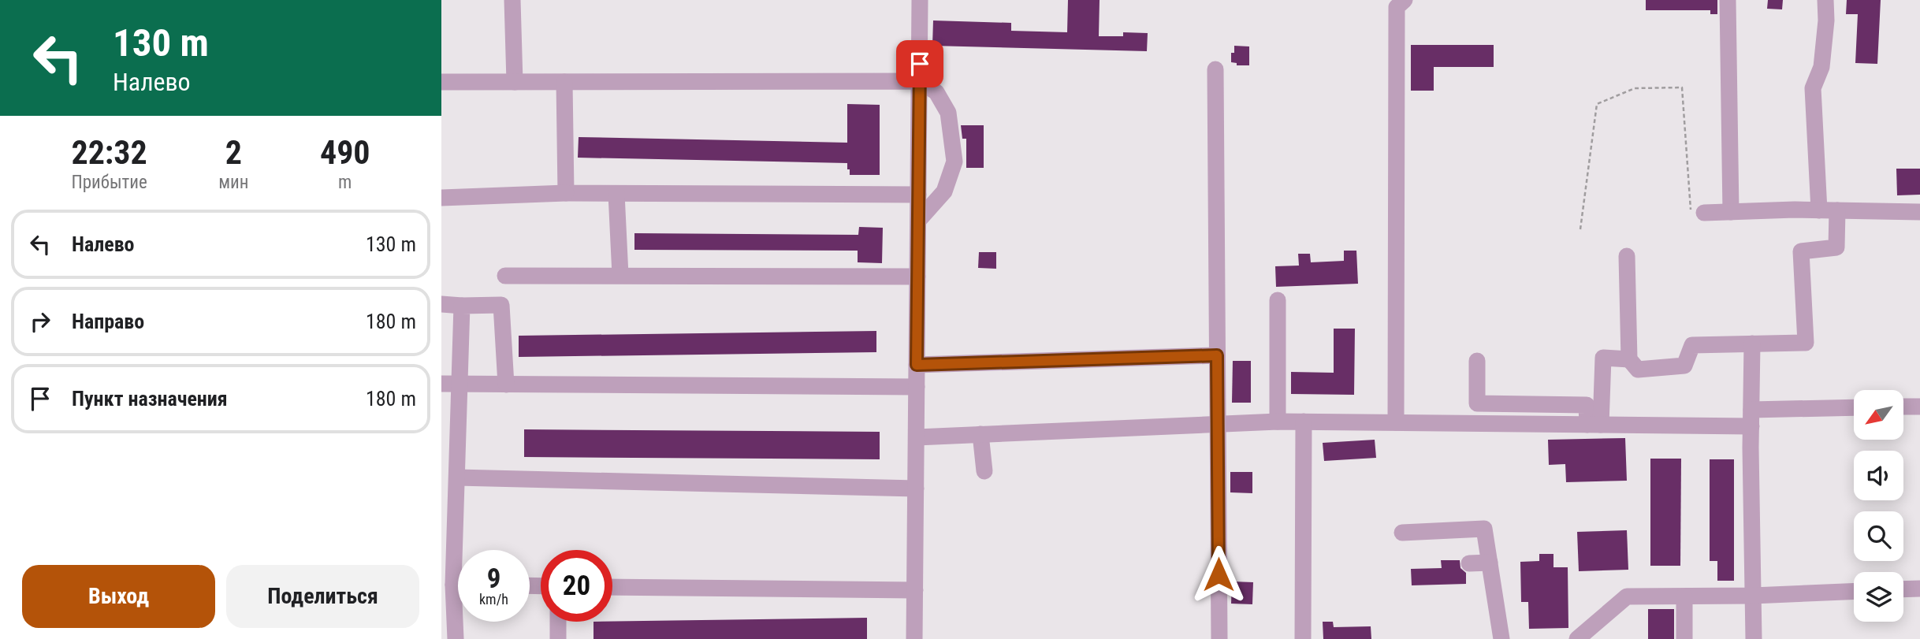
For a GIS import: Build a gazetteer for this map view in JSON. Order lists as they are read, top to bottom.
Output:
{
  "north": "bottom left",
  "page": {
    "turn": ["130 m", "Налево"],
    "eta": [
      "22:32",
      "Прибытие",
      "2",
      "мин",
      "490",
      "m"
    ],
    "list": [
      {
        "name": "Налево",
        "value": "130 m"
      },
      {
        "name": "Направо",
        "value": "180 m"
      },
      {
        "name": "Пункт назначения",
        "value": "180 m"
      }
    ],
    "speed": "9 km/h",
    "limit": "20",
    "buttons": ["Выход", "Поделиться"]
  }
}
